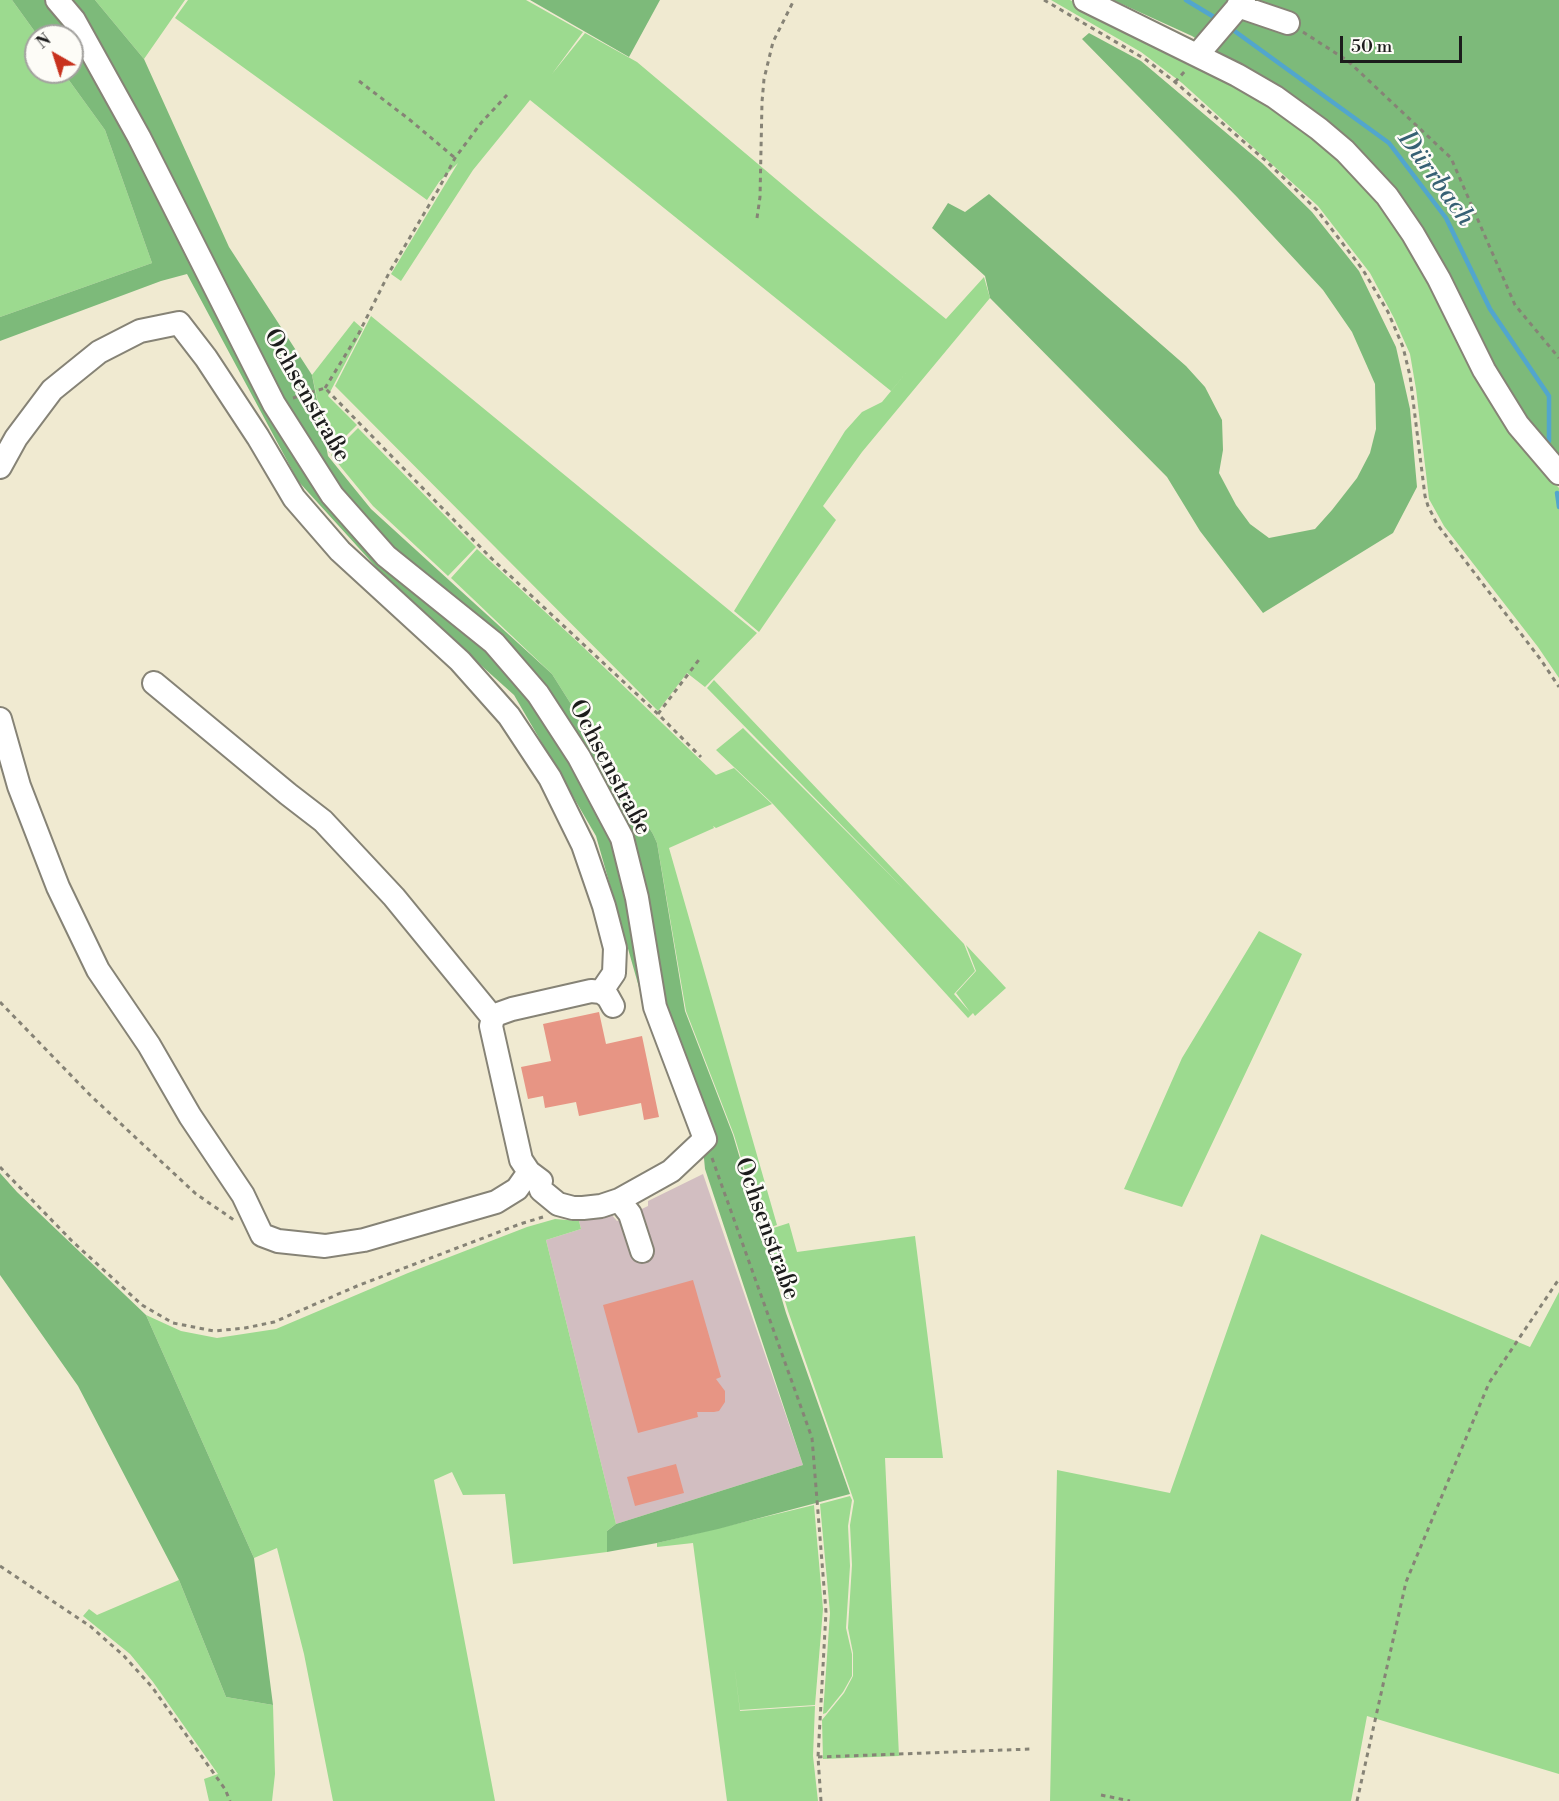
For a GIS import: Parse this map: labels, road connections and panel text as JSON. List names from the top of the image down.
{
  "streets": {
    "street": ["Ochsenstraße"]
  },
  "water": ["Dürrbach"],
  "scale_bar": "50 m",
  "north": "top left"
}
